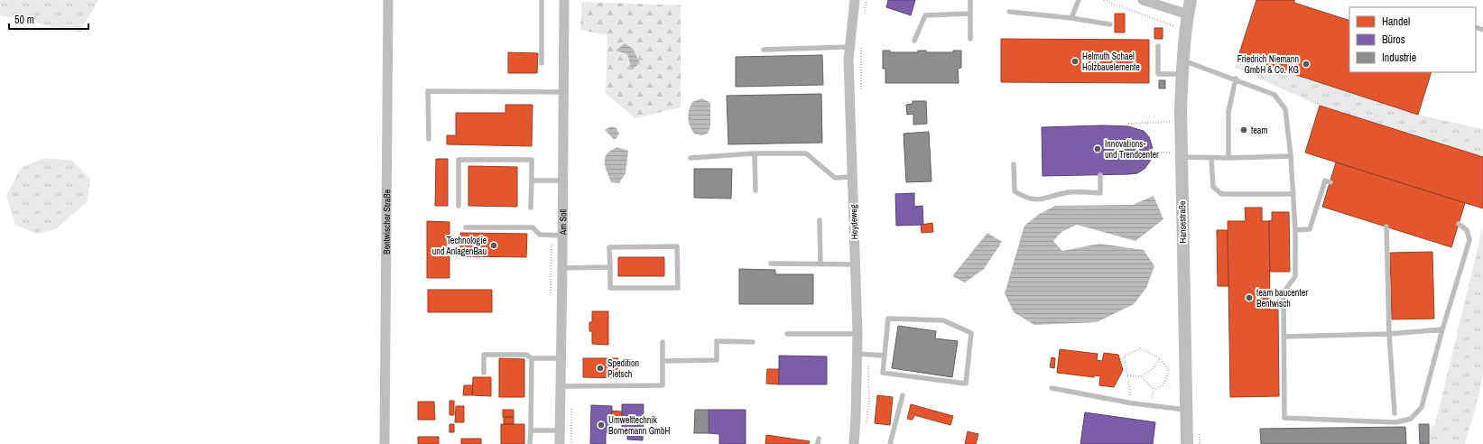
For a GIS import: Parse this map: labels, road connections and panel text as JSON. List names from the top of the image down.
{
  "streets": {
    "street": [
      "Bentwischer Straße",
      "Am Soll",
      "Heydeweg",
      "Hansestraße"
    ]
  },
  "places": [
    "Helmuth Schael Holzbauelemente",
    "Friedrich Niemann GmbH & Co. KG",
    "team",
    "Innovations- und Trendcenter",
    "Technologie und AnlagenBau",
    "team baucenter Bentwisch",
    "Spedition Pietsch",
    "Umwelttechnik Bornemann GmbH"
  ],
  "legend": ["Handel", "Büros", "Industrie"],
  "scale_bar": "50 m"
}
